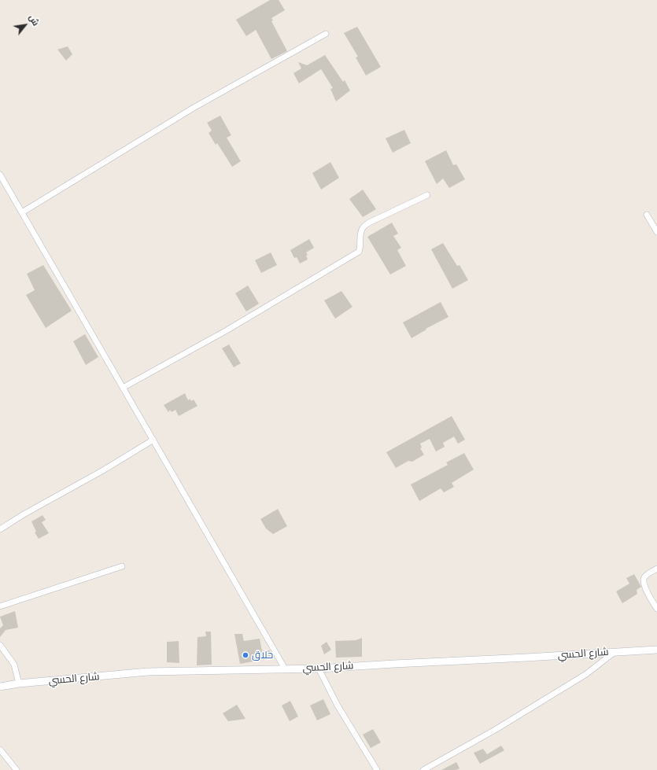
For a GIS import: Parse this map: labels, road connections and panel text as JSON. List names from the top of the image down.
{
  "streets": {
    "street": ["شارع الحسي"]
  },
  "places": ["حلاق"],
  "north": "top right"
}
